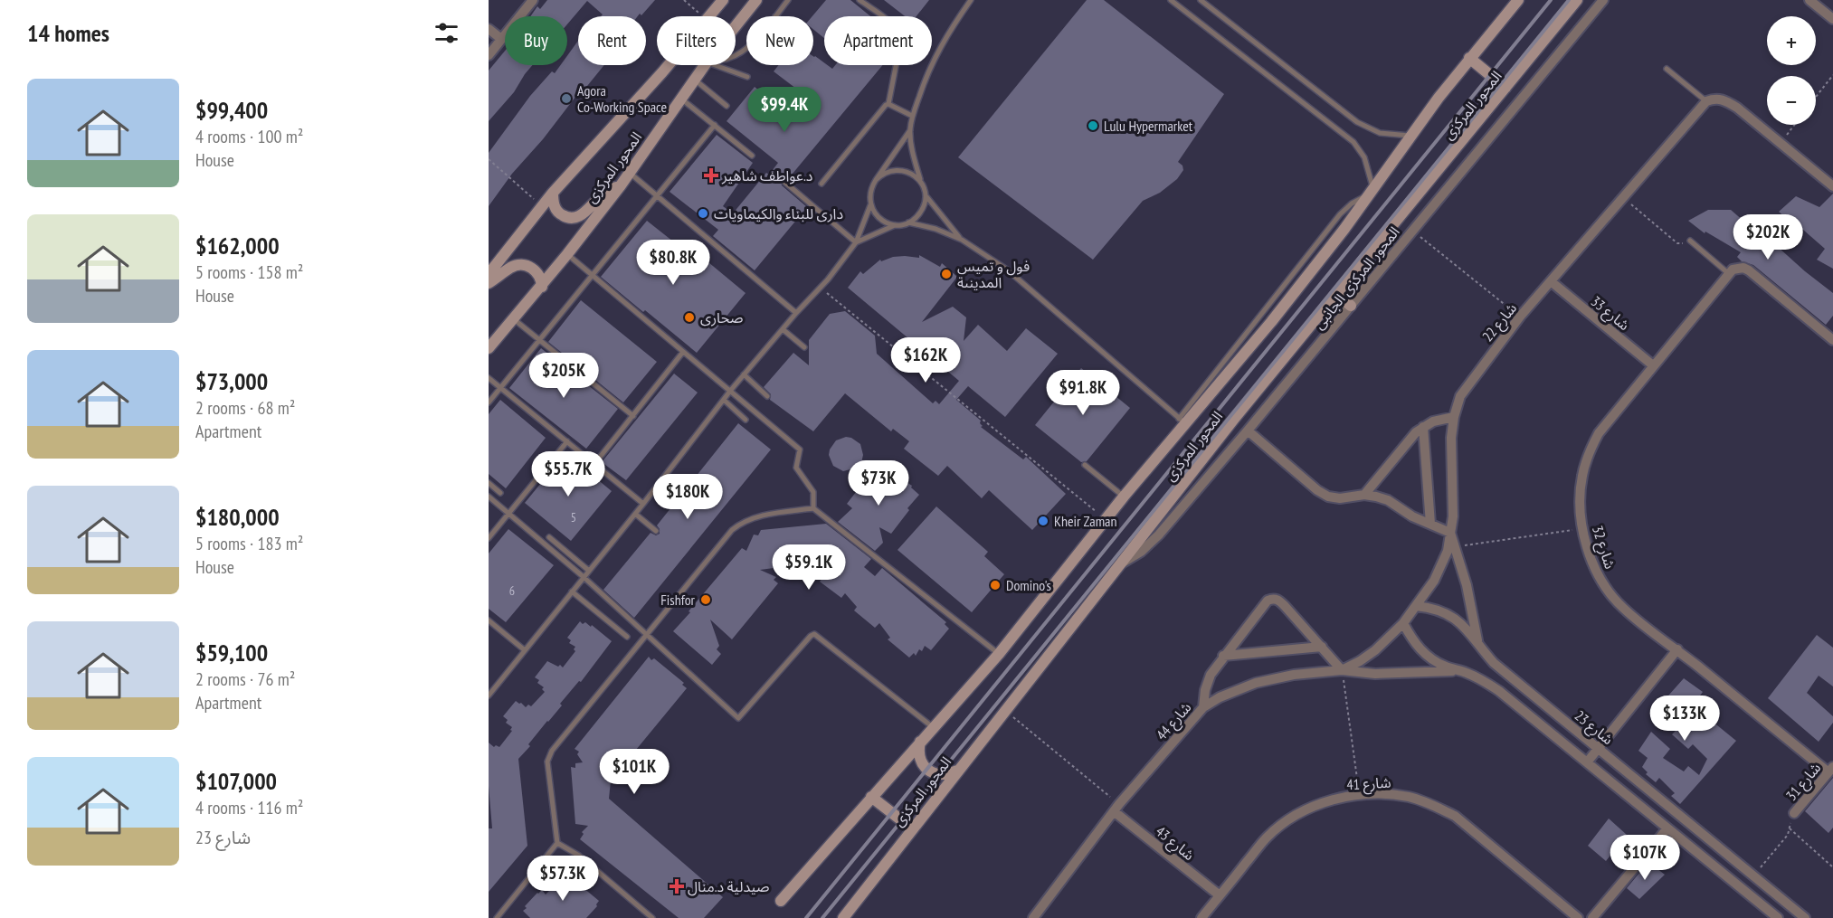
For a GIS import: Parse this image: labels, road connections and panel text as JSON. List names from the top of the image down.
{
  "streets": {
    "main road": ["المحور المركزى"],
    "street": [
      "المحور المركزى الجانبى",
      "شارع 33",
      "شارع 22",
      "شارع 32",
      "شارع 44",
      "شارع 23",
      "شارع 31",
      "شارع 41",
      "شارع 43"
    ]
  },
  "crossings": [
    ["المحور المركزى", "المحور المركزى الجانبى"],
    ["شارع 33", "شارع 22"],
    ["شارع 33", "شارع 32"],
    ["شارع 22", "شارع 44"],
    ["شارع 22", "شارع 23"],
    ["شارع 32", "شارع 31"],
    ["شارع 44", "شارع 23"],
    ["شارع 44", "شارع 43"],
    ["شارع 41", "شارع 43"]
  ],
  "places": {
    "other": [
      "Agora Co-Working Space",
      "Lulu Hypermarket",
      "دارى للبناء والكيماويات",
      "فول و تميس المدينىة",
      "صحارى",
      "Kheir Zaman",
      "Domino's",
      "Fishfor"
    ],
    "health": ["د.عواطف شاهير", "صيدلية د.منال"]
  },
  "house_numbers": ["5", "6"],
  "page": {
    "heading": "14 homes",
    "map_buttons": ["+", "−"],
    "chip": [
      "Buy",
      "Rent",
      "Filters",
      "New",
      "Apartment"
    ],
    "list": [
      {
        "name": "$99,400",
        "note": "4 rooms · 100 m² · House"
      },
      {
        "name": "$162,000",
        "note": "5 rooms · 158 m² · House"
      },
      {
        "name": "$73,000",
        "note": "2 rooms · 68 m² · Apartment"
      },
      {
        "name": "$180,000",
        "note": "5 rooms · 183 m² · House"
      },
      {
        "name": "$59,100",
        "note": "2 rooms · 76 m² · Apartment"
      },
      {
        "name": "$107,000",
        "note": "4 rooms · 116 m² · شارع 23"
      }
    ],
    "price": [
      "$99.4K",
      "$202K",
      "$80.8K",
      "$162K",
      "$205K",
      "$91.8K",
      "$55.7K",
      "$73K",
      "$180K",
      "$59.1K",
      "$133K",
      "$101K",
      "$107K",
      "$57.3K"
    ]
  }
}
